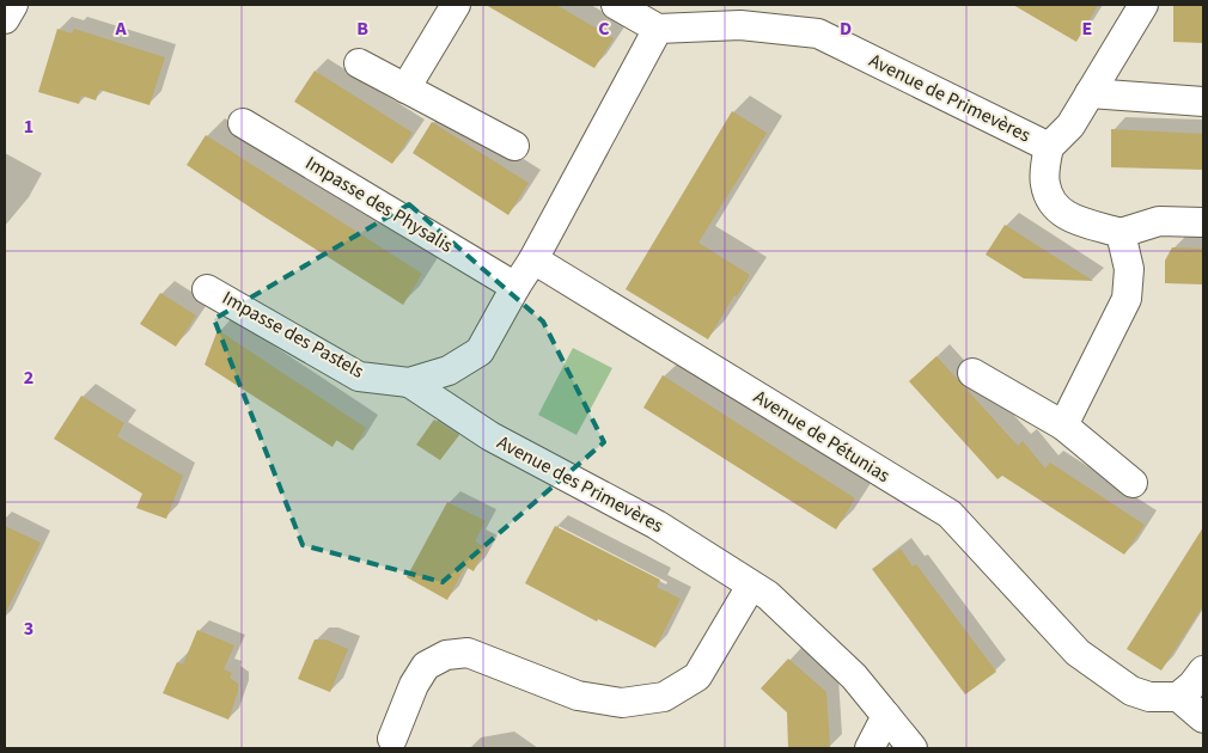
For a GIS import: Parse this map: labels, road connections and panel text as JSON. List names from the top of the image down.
{
  "streets": {
    "street": [
      "Avenue de Primevères",
      "Impasse des Physalis",
      "Impasse des Pastels",
      "Avenue de Pétunias",
      "Avenue des Primevères"
    ]
  },
  "crossings": [
    ["Impasse des Physalis", "Impasse des Pastels"],
    ["Impasse des Pastels", "Avenue de Pétunias"],
    ["Impasse des Pastels", "Avenue des Primevères"]
  ],
  "grid": {
    "columns": [
      "A",
      "B",
      "C",
      "D",
      "E"
    ],
    "rows": ["1", "2", "3"]
  }
}
